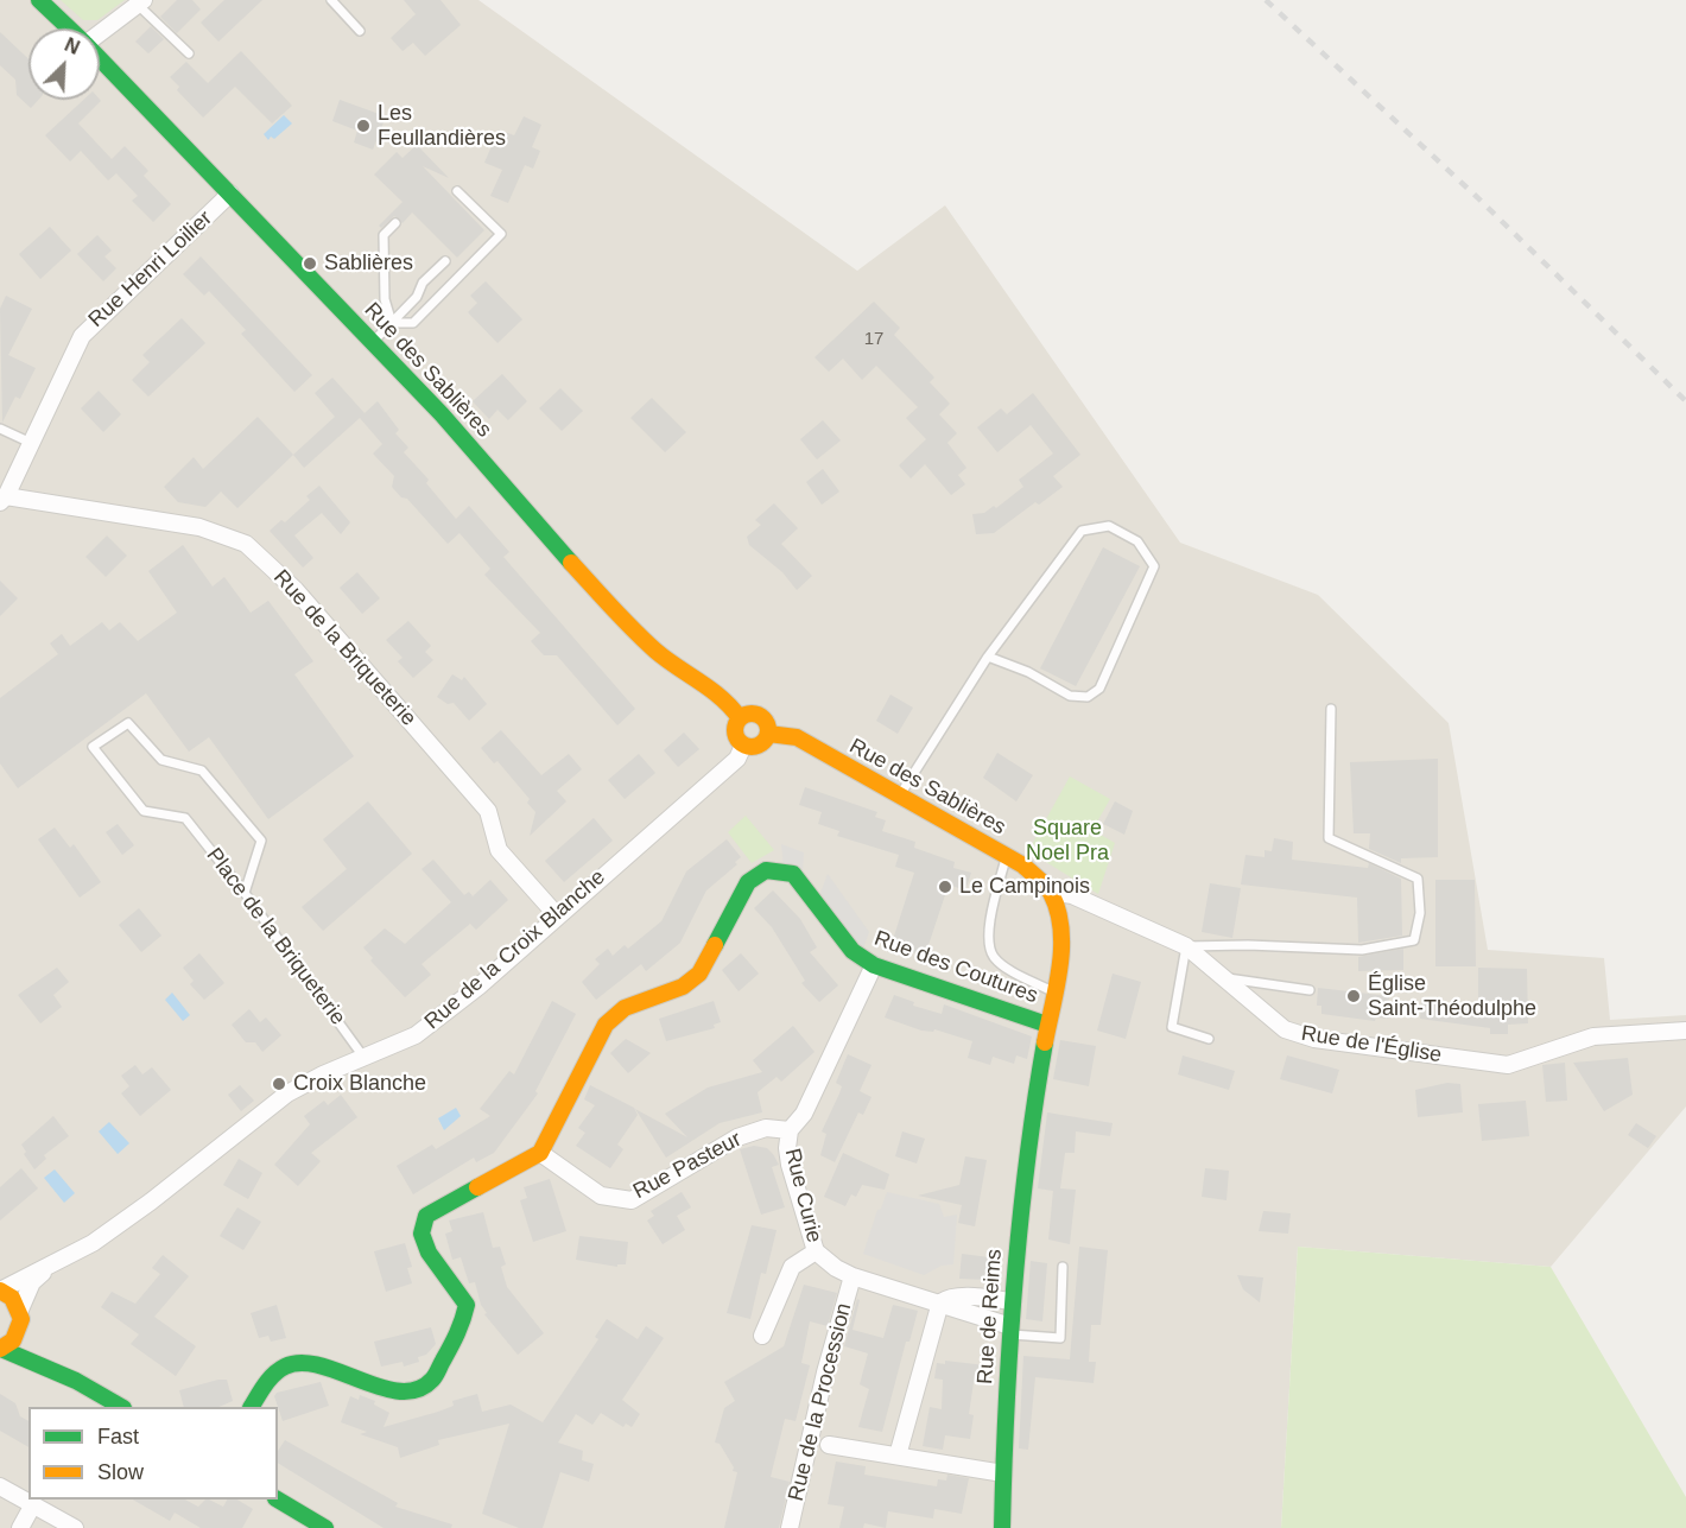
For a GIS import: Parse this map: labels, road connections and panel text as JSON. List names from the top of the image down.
{
  "streets": {
    "street": [
      "Rue Henri Loilier",
      "Rue des Sablières",
      "Rue de la Briqueterie",
      "Rue de la Croix Blanche",
      "Rue des Coutures",
      "Rue de l'Église",
      "Rue Pasteur",
      "Rue Curie",
      "Rue de Reims",
      "Rue de la Procession"
    ],
    "lane": ["Place de la Briqueterie"]
  },
  "crossings": [
    ["Rue Henri Loilier", "Rue des Sablières"],
    ["Rue Henri Loilier", "Rue de la Briqueterie"],
    ["Rue des Sablières", "Rue de la Croix Blanche"],
    ["Rue des Sablières", "Rue des Coutures"],
    ["Rue des Sablières", "Rue de l'Église"],
    ["Rue des Sablières", "Rue de Reims"],
    ["Rue de la Briqueterie", "Rue de la Croix Blanche"],
    ["Place de la Briqueterie", "Rue de la Croix Blanche"],
    ["Rue des Coutures", "Rue Pasteur"],
    ["Rue des Coutures", "Rue de Reims"],
    ["Rue Pasteur", "Rue Curie"],
    ["Rue Curie", "Rue de Reims"],
    ["Rue Curie", "Rue de la Procession"]
  ],
  "parks": ["Square Noel Pra"],
  "places": [
    "Les Feullandières",
    "Sablières",
    "Le Campinois",
    "Église Saint-Théodulphe",
    "Croix Blanche"
  ],
  "house_numbers": ["17"],
  "legend": ["Fast", "Slow"],
  "north": "top right"
}
